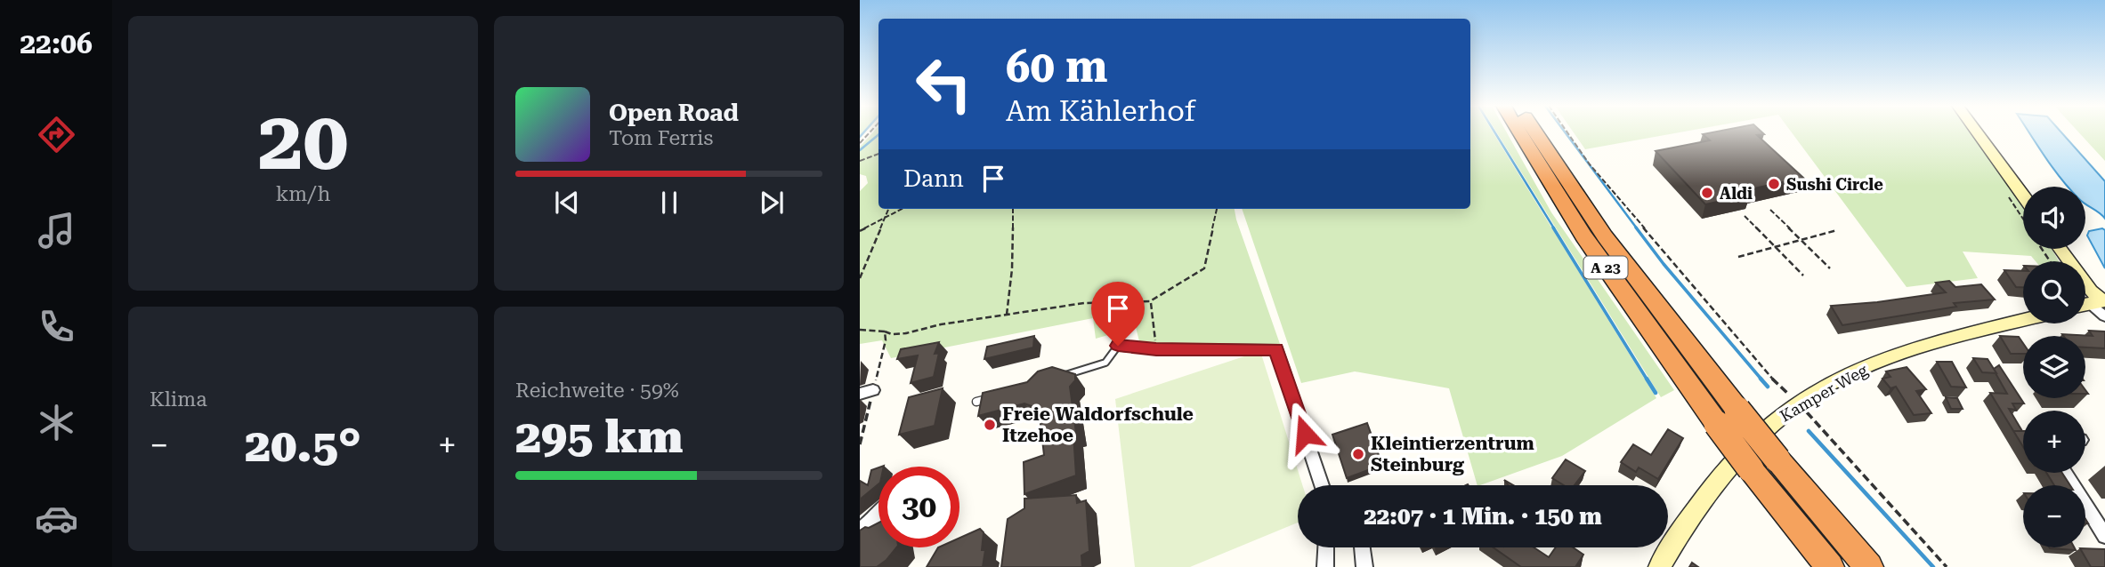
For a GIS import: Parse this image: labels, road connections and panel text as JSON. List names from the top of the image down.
{
  "streets": {
    "highway": ["A 23"],
    "main road": ["Kamper Weg"]
  },
  "places": [
    "Sushi Circle",
    "Aldi",
    "Freie Waldorfschule Itzehoe",
    "Kleintierzentrum Steinburg"
  ],
  "page": {
    "tabs": "22:06",
    "tile": [
      ["20", "km/h"],
      "Klima",
      ["Reichweite · 59%", "295 km"]
    ],
    "turn": ["60 m", "Am Kählerhof"],
    "song": ["Open Road", "Tom Ferris"],
    "then": "Dann",
    "map_buttons": ["+", "−"],
    "heat": ["−", "20.5°", "+"],
    "limit": "30",
    "trip": "22:07 · 1 Min. · 150 m"
  }
}
